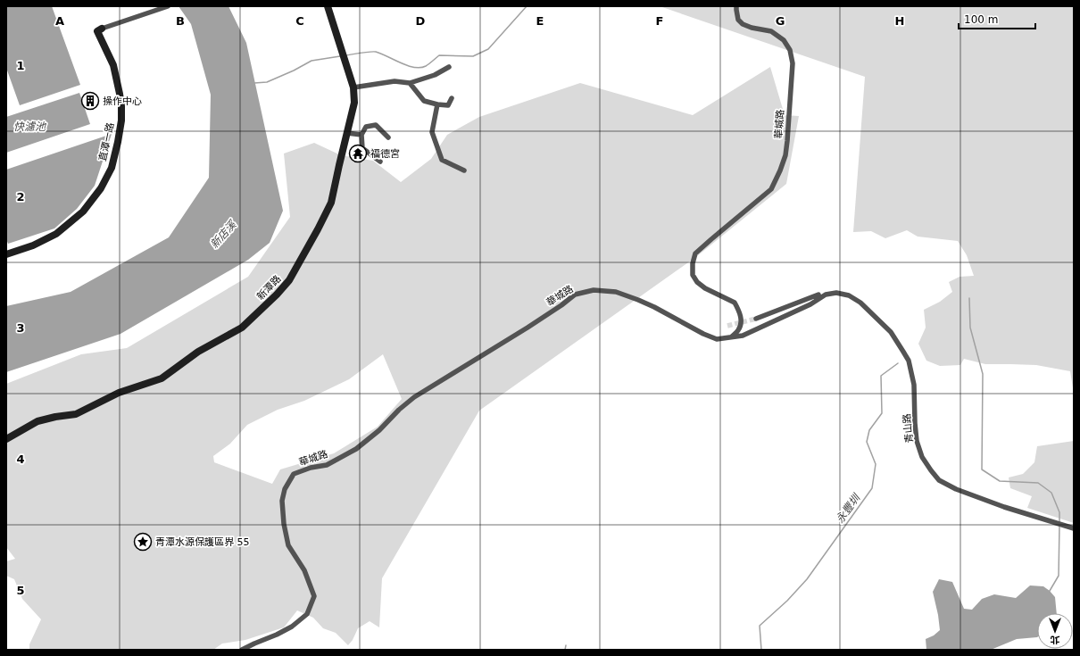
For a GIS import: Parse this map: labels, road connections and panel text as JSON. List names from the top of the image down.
{
  "streets": {
    "street": [
      "華城路",
      "直潭一路",
      "新潭路",
      "青山路"
    ]
  },
  "crossings": [
    ["華城路", "青山路"]
  ],
  "water": ["快濾池", "新店溪", "永豐圳"],
  "places": {
    "building": ["操作中心"],
    "temple": ["福德宮"],
    "place": ["青潭水源保護區界 55"]
  },
  "scale_bar": "100 m",
  "north": "bottom",
  "grid": {
    "columns": [
      "A",
      "B",
      "C",
      "D",
      "E",
      "F",
      "G",
      "H"
    ],
    "rows": [
      "1",
      "2",
      "3",
      "4",
      "5"
    ]
  }
}
